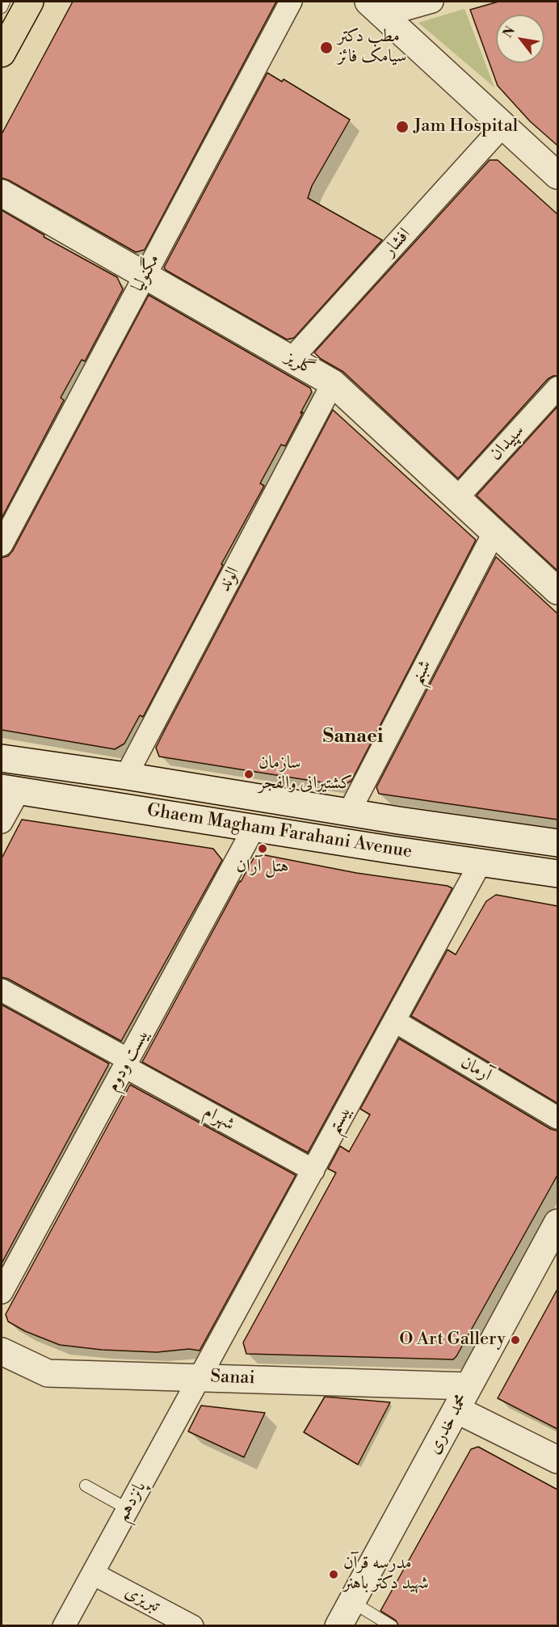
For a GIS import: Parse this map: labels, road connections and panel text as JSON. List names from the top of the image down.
{
  "streets": {
    "street": [
      "افشار",
      "مگنولیا",
      "گلریز",
      "سپیدان",
      "الوند",
      "شبنم",
      "Ghaem Magham Farahani Avenue",
      "بیست ودوم",
      "آرمان",
      "شهرام",
      "بیستم",
      "Sanai",
      "محمد خدری",
      "پانزدهم",
      "تبریزی"
    ]
  },
  "crossings": [
    ["افشار", "گلریز"],
    ["مگنولیا", "گلریز"],
    ["گلریز", "سپیدان"],
    ["گلریز", "الوند"],
    ["گلریز", "شبنم"],
    ["الوند", "Ghaem Magham Farahani Avenue"],
    ["شبنم", "Ghaem Magham Farahani Avenue"],
    ["Ghaem Magham Farahani Avenue", "بیست ودوم"],
    ["Ghaem Magham Farahani Avenue", "بیستم"],
    ["بیست ودوم", "شهرام"],
    ["آرمان", "بیستم"],
    ["شهرام", "بیستم"],
    ["بیستم", "Sanai"],
    ["بیستم", "پانزدهم"],
    ["Sanai", "محمد خدری"],
    ["Sanai", "پانزدهم"],
    ["پانزدهم", "تبریزی"]
  ],
  "districts": ["Sanaei"],
  "places": [
    "مطب دکتر سیامک فائز",
    "Jam Hospital",
    "سازمان کشتیرانی والفجر",
    "هتل آران",
    "O Art Gallery",
    "مدرسه قرآن شهید دکتر باهنر"
  ],
  "north": "top left"
}
